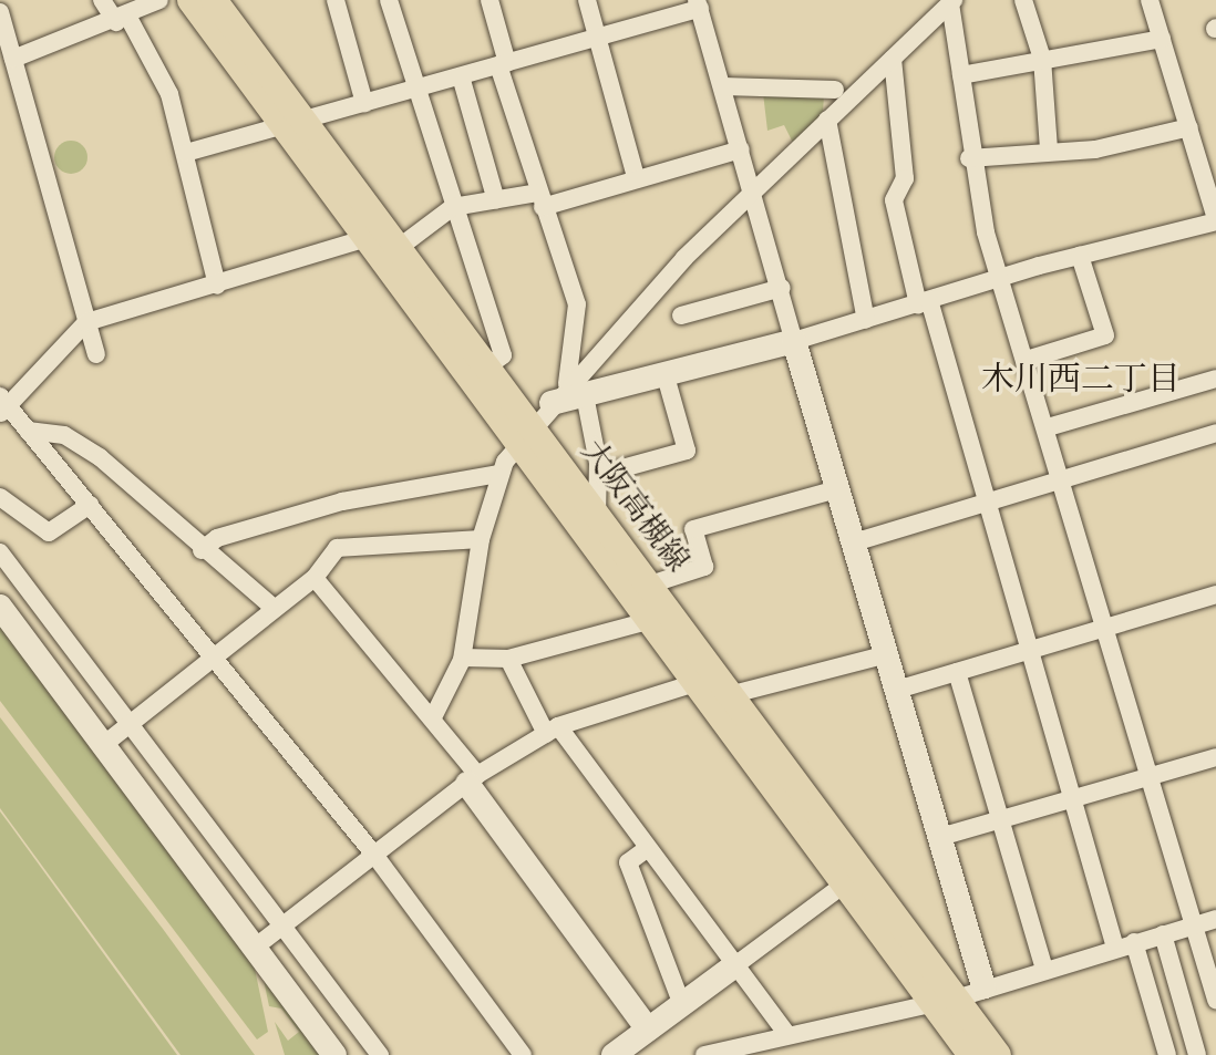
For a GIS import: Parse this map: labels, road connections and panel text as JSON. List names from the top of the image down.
{
  "streets": {
    "main road": ["大阪高槻線"]
  },
  "districts": ["木川西二丁目"]
}
